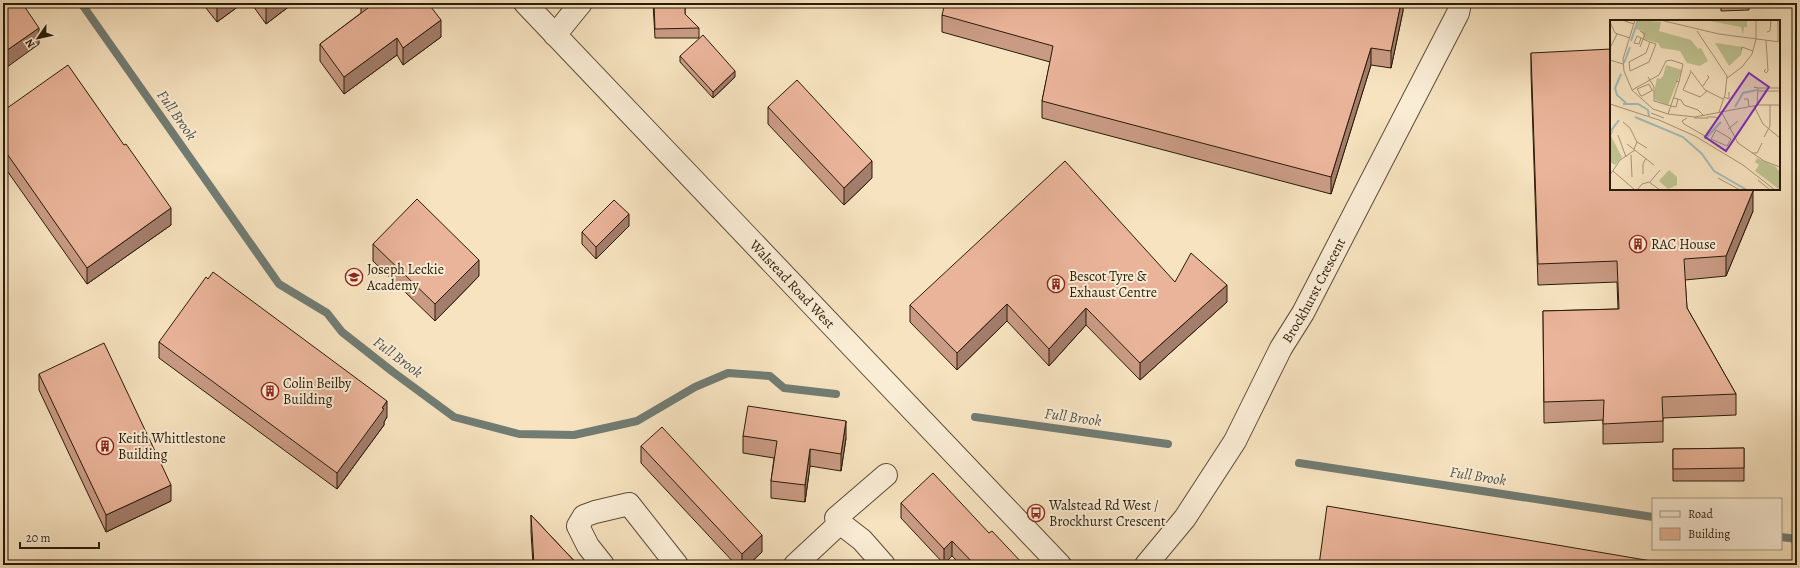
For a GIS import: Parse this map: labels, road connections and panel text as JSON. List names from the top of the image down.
{
  "streets": {
    "street": ["Walstead Road West", "Brockhurst Crescent"]
  },
  "water": ["Full Brook"],
  "places": {
    "building": [
      "RAC House",
      "Bescot Tyre & Exhaust Centre",
      "Colin Beilby Building",
      "Keith Whittlestone Building"
    ],
    "school or university": ["Joseph Leckie Academy"],
    "bus stop": ["Walstead Rd West / Brockhurst Crescent"]
  },
  "legend": ["Road", "Building"],
  "scale_bar": "20 m",
  "north": "bottom left"
}
